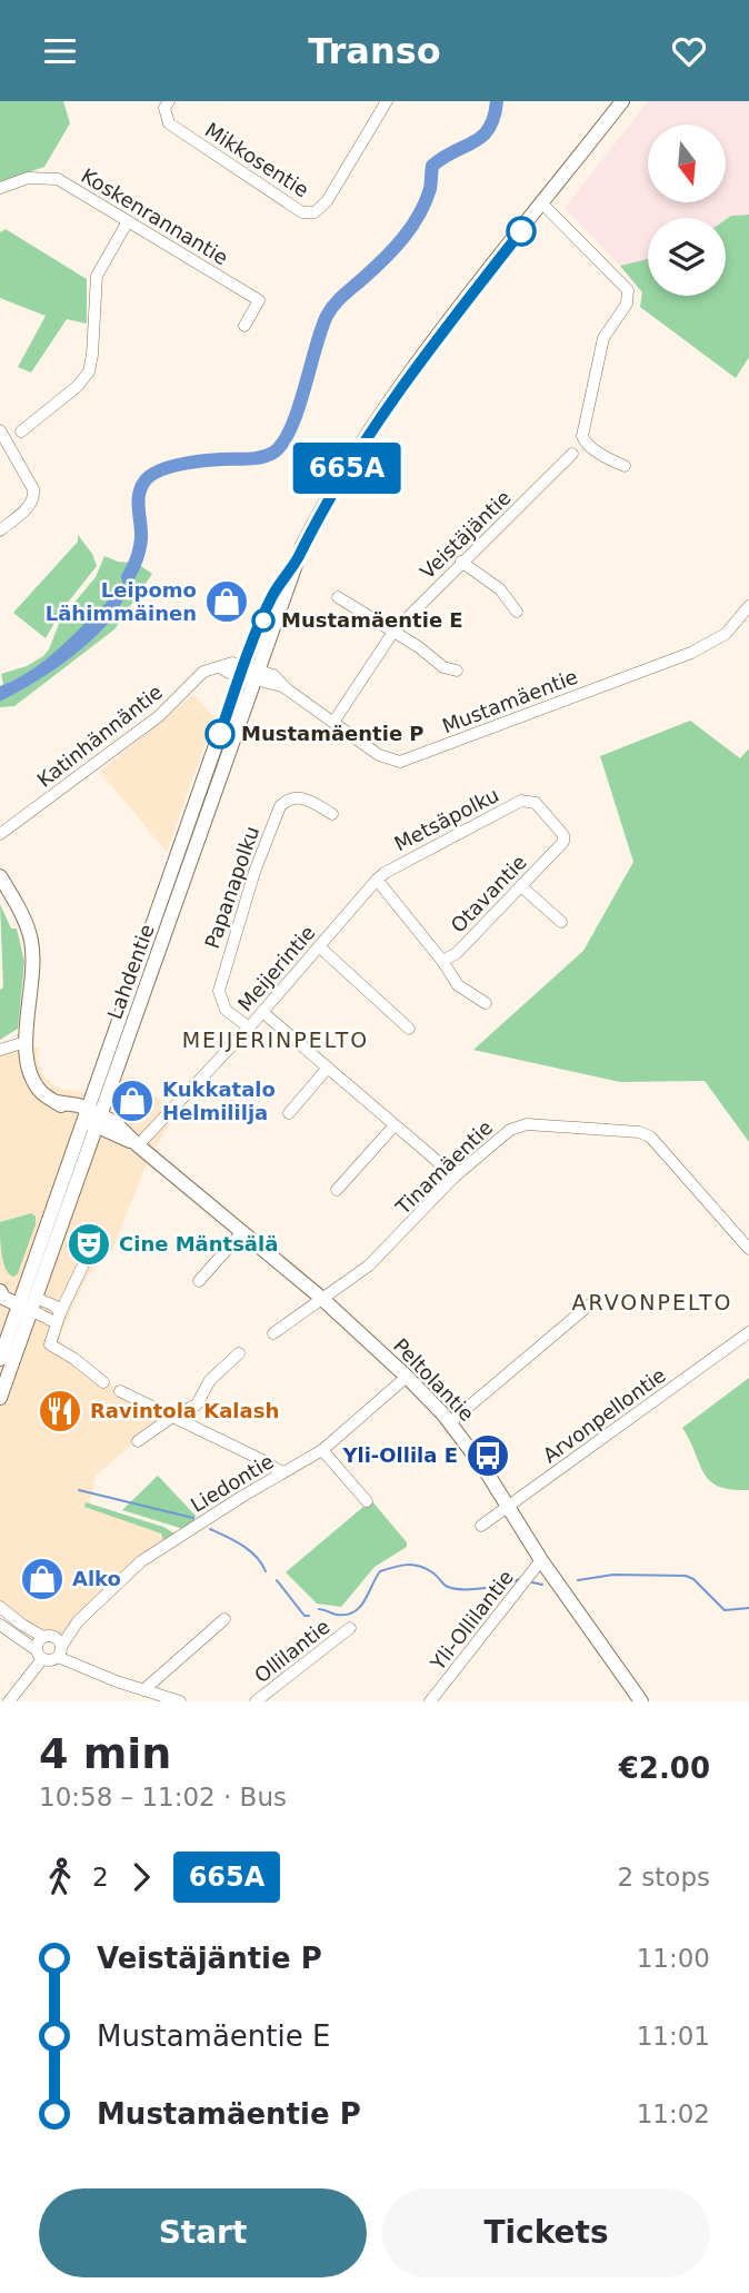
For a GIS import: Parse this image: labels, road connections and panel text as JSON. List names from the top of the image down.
{
  "streets": {
    "main road": ["Lahdentie", "Peltolantie"],
    "street": [
      "Mikkosentie",
      "Koskenrannantie",
      "Veistäjäntie",
      "Mustamäentie",
      "Katinhännäntie",
      "Metsäpolku",
      "Papanapolku",
      "Otavantie",
      "Meijerintie",
      "Tinamäentie",
      "Arvonpellontie",
      "Liedontie",
      "Yli-Ollilantie",
      "Ollilantie"
    ]
  },
  "crossings": [
    ["Veistäjäntie", "Mustamäentie"],
    ["Mustamäentie", "Katinhännäntie"],
    ["Mustamäentie", "Lahdentie"],
    ["Katinhännäntie", "Lahdentie"],
    ["Metsäpolku", "Otavantie"],
    ["Metsäpolku", "Meijerintie"],
    ["Papanapolku", "Meijerintie"],
    ["Otavantie", "Meijerintie"],
    ["Meijerintie", "Peltolantie"],
    ["Lahdentie", "Peltolantie"],
    ["Tinamäentie", "Peltolantie"],
    ["Peltolantie", "Arvonpellontie"],
    ["Peltolantie", "Liedontie"],
    ["Peltolantie", "Yli-Ollilantie"]
  ],
  "districts": ["MEIJERINPELTO", "ARVONPELTO"],
  "places": {
    "shop": ["Leipomo Lähimmäinen", "Kukkatalo Helmililja", "Alko"],
    "other": ["Mustamäentie E", "Mustamäentie P"],
    "theatre": ["Cine Mäntsälä"],
    "restaurant": ["Ravintola Kalash"],
    "bus stop": ["Yli-Ollila E"]
  },
  "lines": ["bus line 665A"],
  "north": "bottom",
  "page": {
    "header": "Transo",
    "on_map": "665A",
    "heading": ["4 min", "10:58 – 11:02 · Bus", "€2.00"],
    "legs": ["2", "665A", "2 stops"],
    "list": [
      {
        "name": "Veistäjäntie P",
        "value": "11:00"
      },
      {
        "name": "Mustamäentie E",
        "value": "11:01"
      },
      {
        "name": "Mustamäentie P",
        "value": "11:02"
      }
    ],
    "buttons": ["Start", "Tickets"]
  }
}
